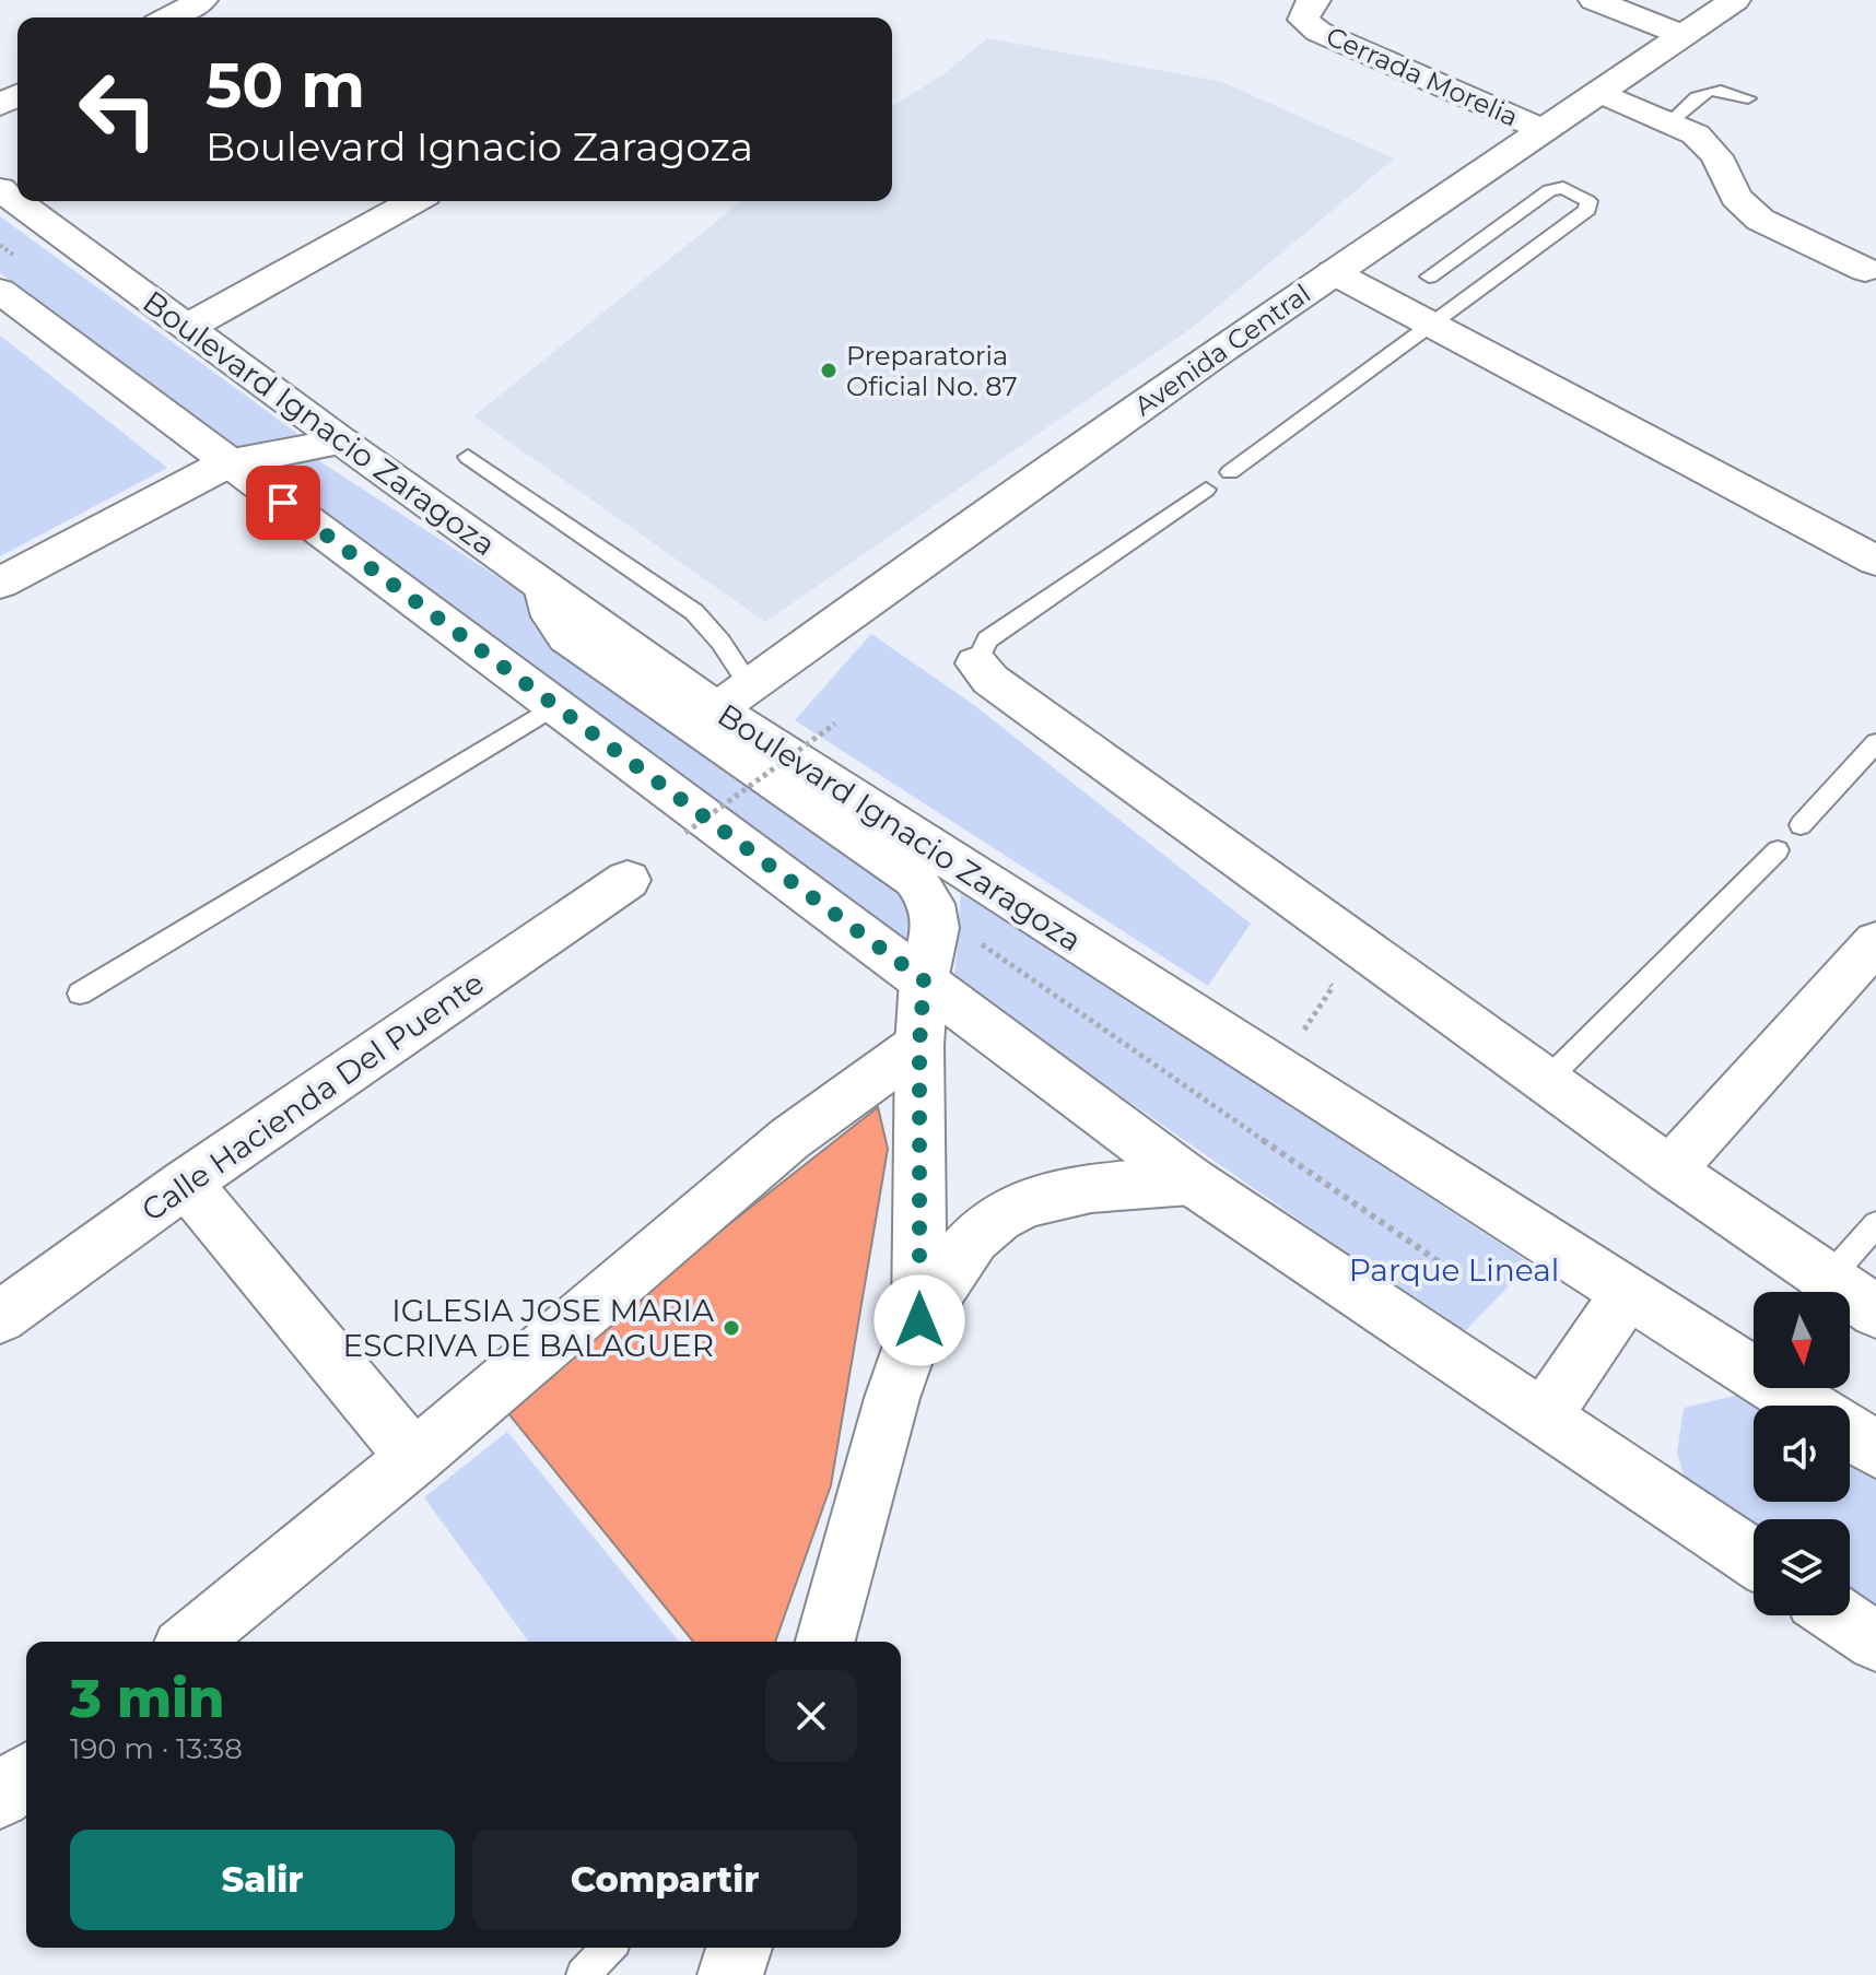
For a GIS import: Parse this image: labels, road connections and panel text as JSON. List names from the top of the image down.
{
  "streets": {
    "main road": [
      "Cerrada Morelia",
      "Avenida Central",
      "Boulevard Ignacio Zaragoza",
      "Calle Hacienda Del Puente"
    ]
  },
  "crossings": [
    ["Cerrada Morelia", "Avenida Central"],
    ["Avenida Central", "Boulevard Ignacio Zaragoza"]
  ],
  "parks": ["Parque Lineal"],
  "places": ["Preparatoria Oficial No. 87", "IGLESIA JOSE MARIA ESCRIVA DE BALAGUER"],
  "north": "bottom",
  "page": {
    "turn": ["50 m", "Boulevard Ignacio Zaragoza"],
    "heading": ["3 min", "190 m · 13:38"],
    "buttons": ["Salir", "Compartir"]
  }
}
